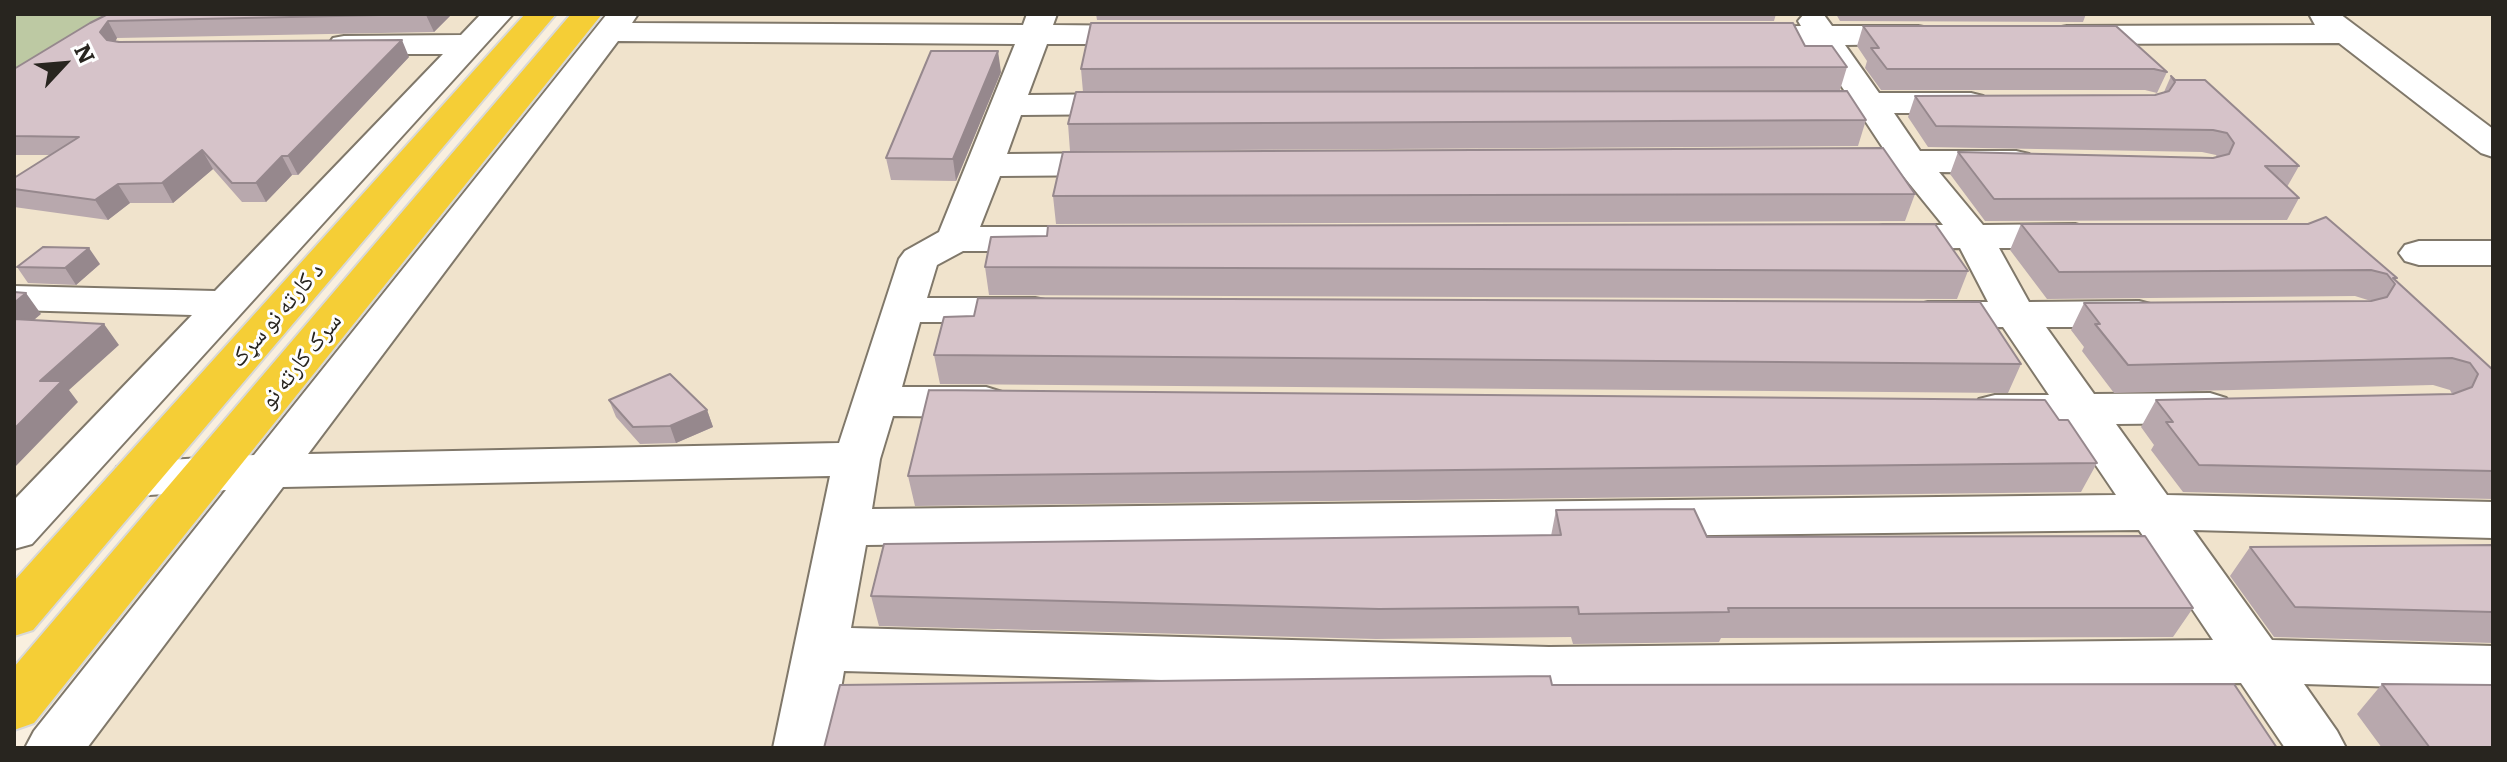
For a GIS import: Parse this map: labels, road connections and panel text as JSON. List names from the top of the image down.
{
  "streets": {
    "highway": ["د کارته نو سړک", "سرک کارته نو"]
  },
  "north": "top right"
}
